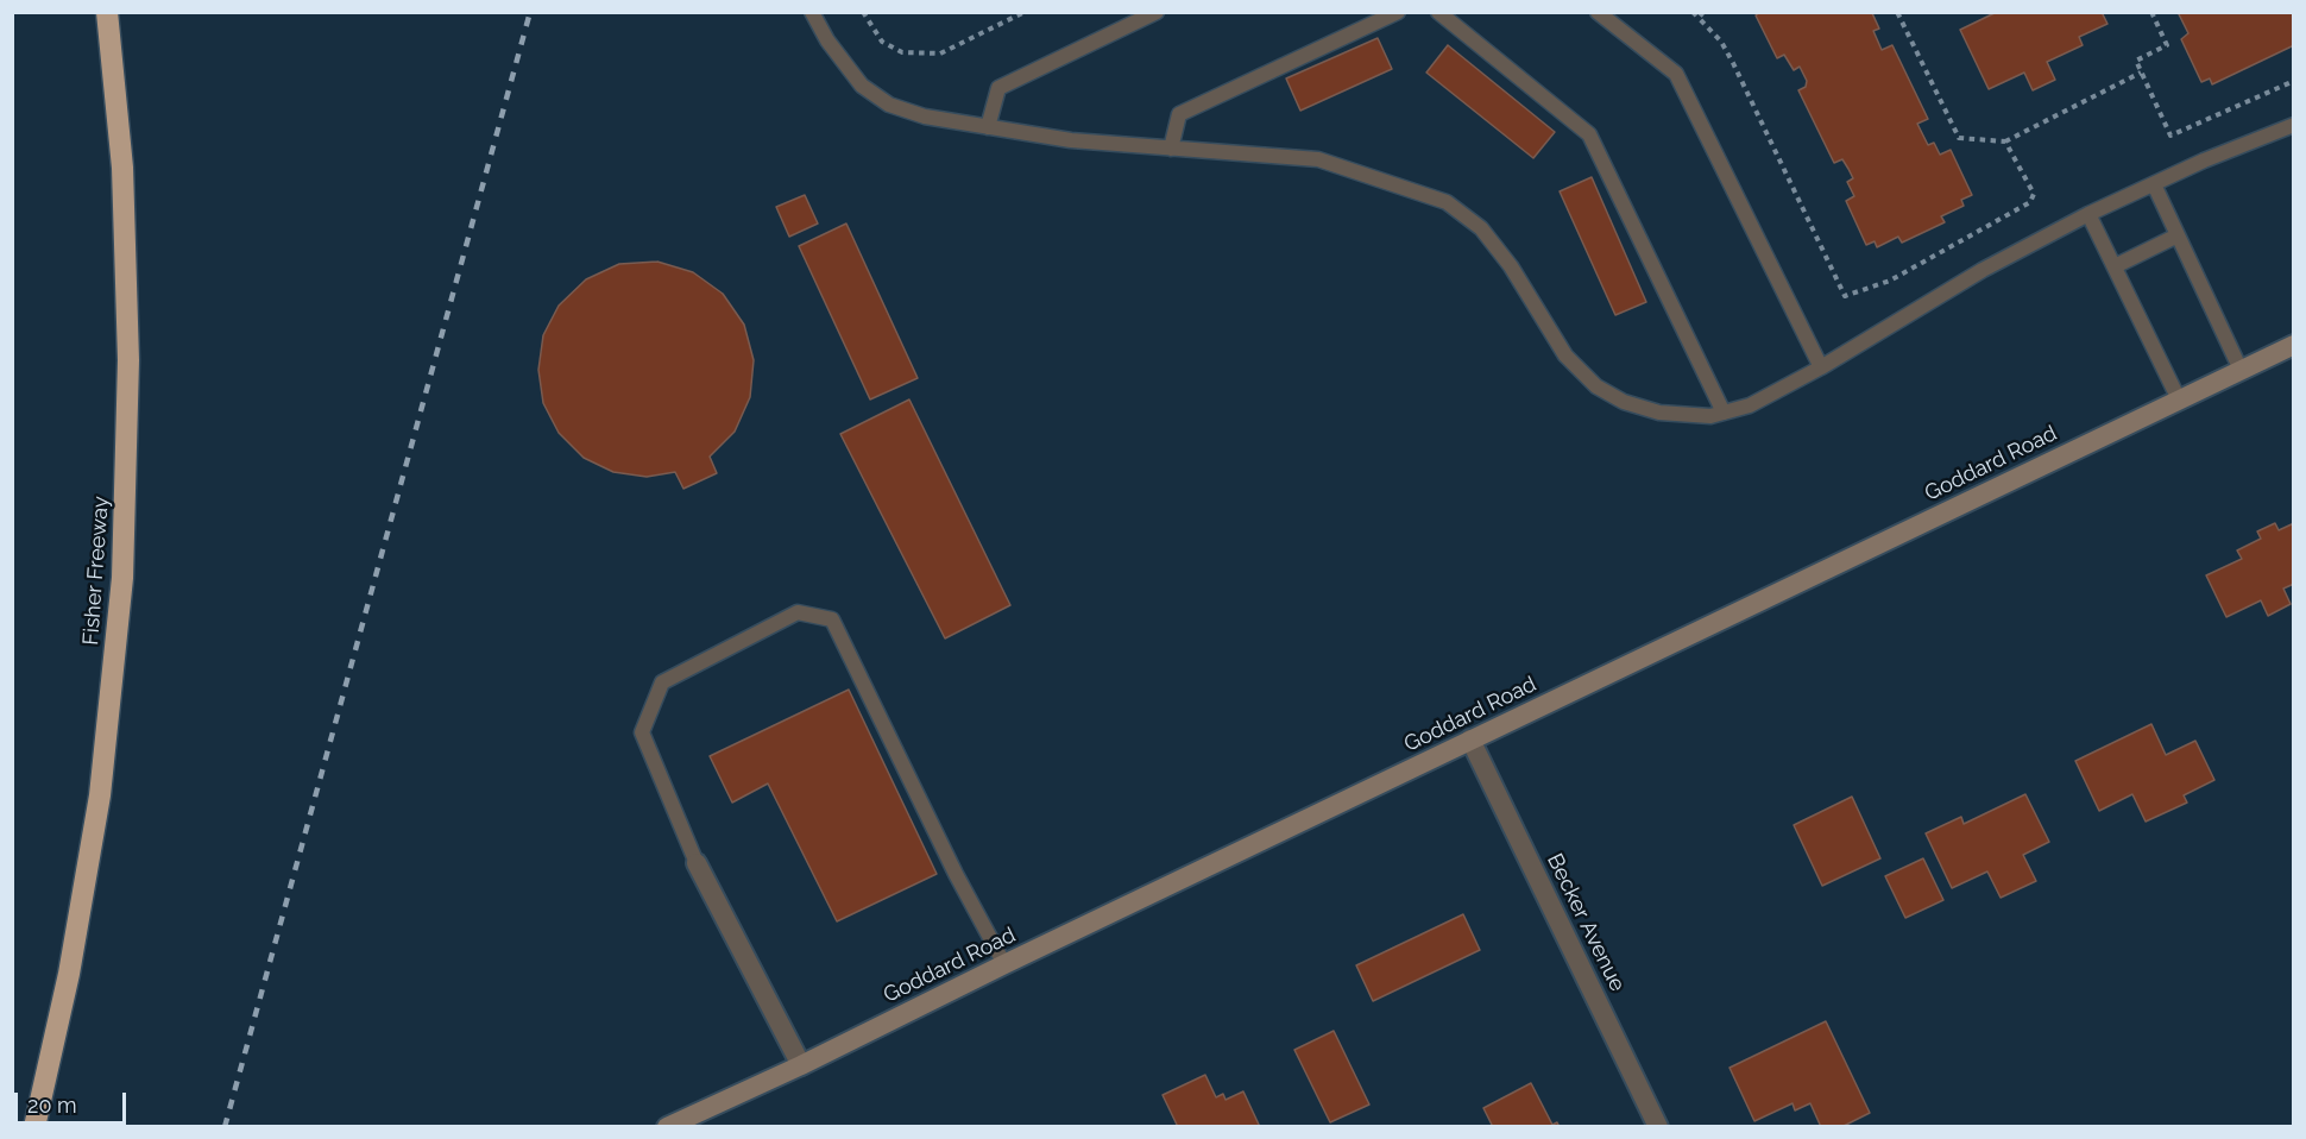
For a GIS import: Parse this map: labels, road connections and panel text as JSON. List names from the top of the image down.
{
  "streets": {
    "highway": ["Fisher Freeway"],
    "main road": ["Goddard Road"],
    "street": ["Becker Avenue"]
  },
  "crossings": [
    ["Goddard Road", "Becker Avenue"]
  ],
  "scale_bar": "20 m"
}
